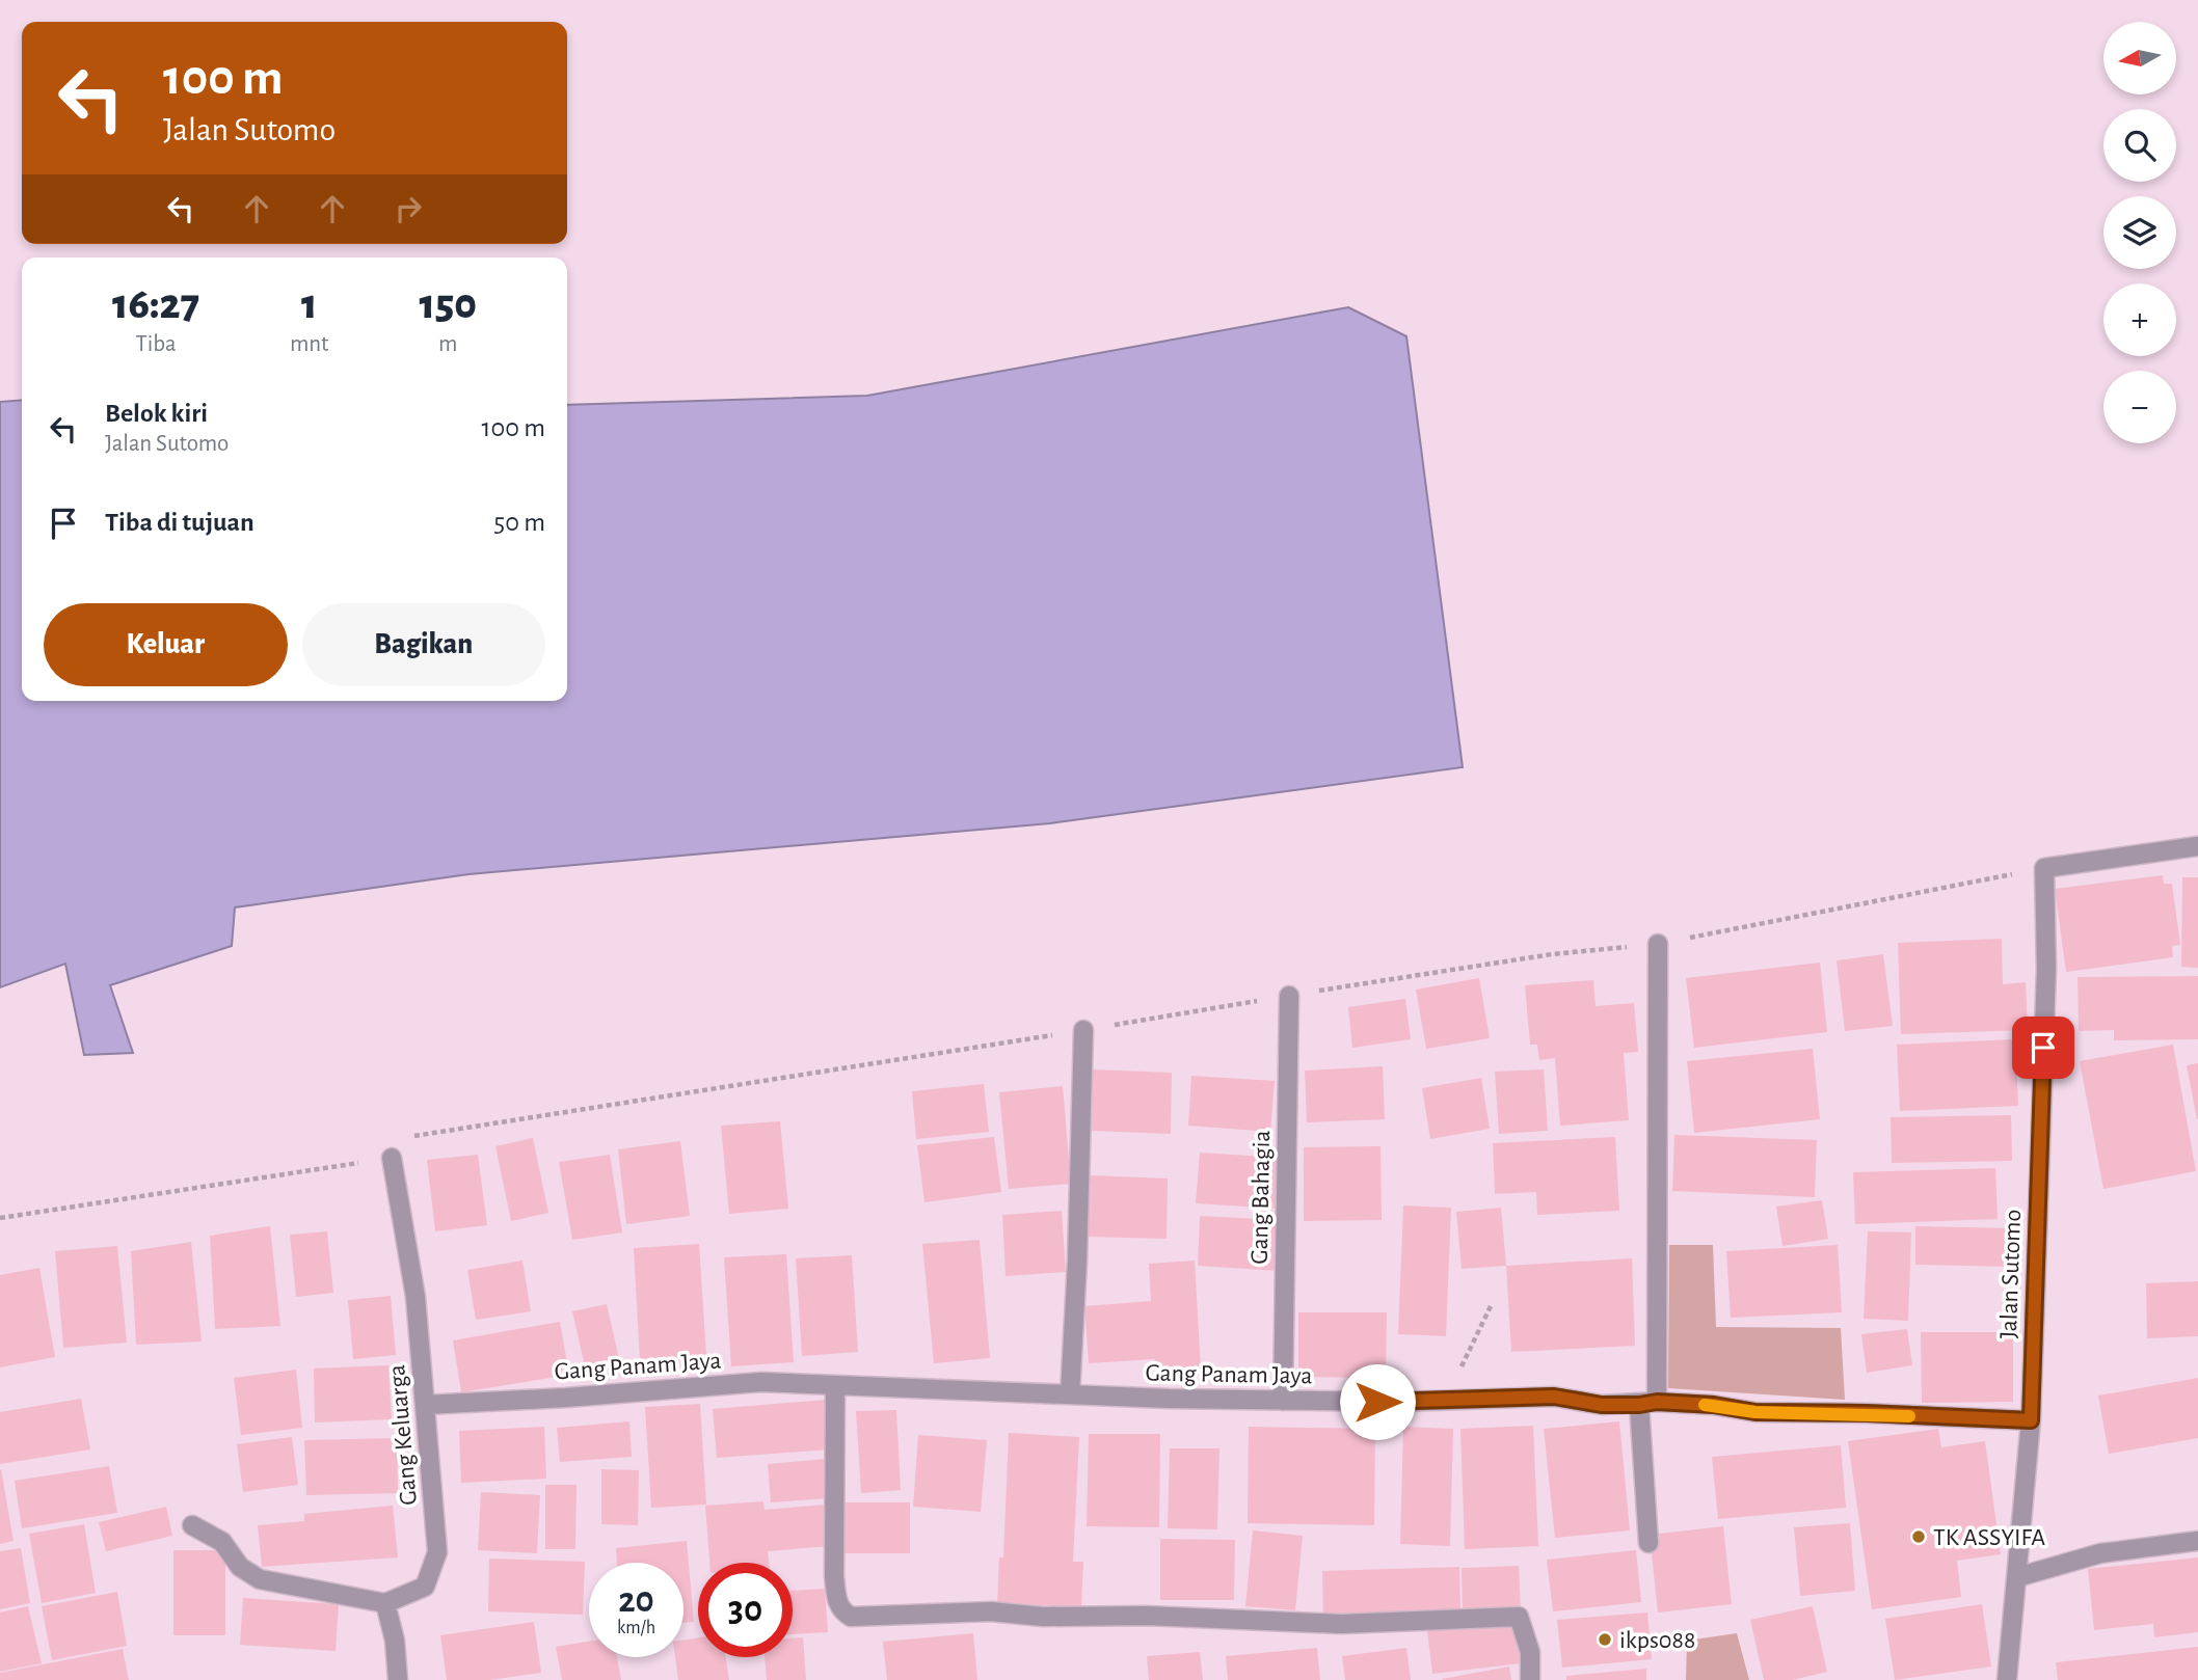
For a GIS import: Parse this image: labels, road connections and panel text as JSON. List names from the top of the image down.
{
  "streets": {
    "street": [
      "Gang Bahagia",
      "Jalan Sutomo",
      "Gang Panam Jaya",
      "Gang Keluarga"
    ]
  },
  "crossings": [
    ["Gang Bahagia", "Gang Panam Jaya"],
    ["Jalan Sutomo", "Gang Panam Jaya"],
    ["Gang Panam Jaya", "Gang Keluarga"]
  ],
  "places": ["TK ASSYIFA", "ikps088"],
  "north": "left",
  "page": {
    "map_buttons": ["+", "−"],
    "turn": ["100 m", "Jalan Sutomo"],
    "eta": [
      "16:27",
      "Tiba",
      "1",
      "mnt",
      "150",
      "m"
    ],
    "list": [
      {
        "name": "Belok kiri",
        "note": "Jalan Sutomo",
        "value": "100 m"
      },
      {
        "name": "Tiba di tujuan",
        "value": "50 m"
      }
    ],
    "buttons": ["Keluar", "Bagikan"],
    "speed": "20 km/h",
    "limit": "30"
  }
}
